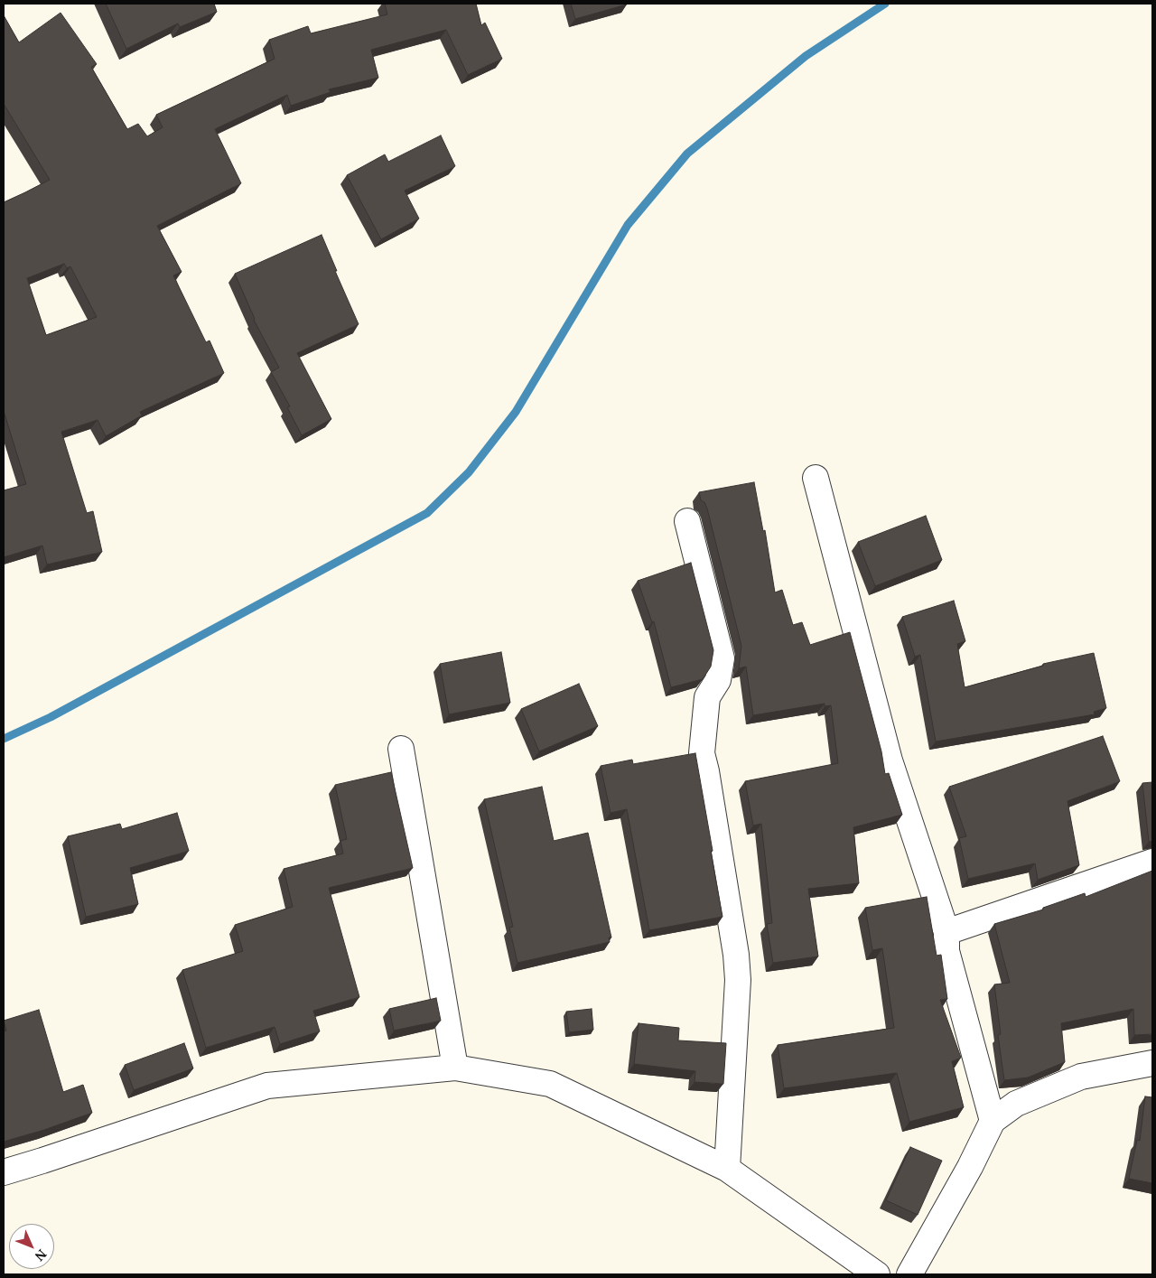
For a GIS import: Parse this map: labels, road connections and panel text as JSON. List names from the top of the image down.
{
  "north": "bottom right"
}
